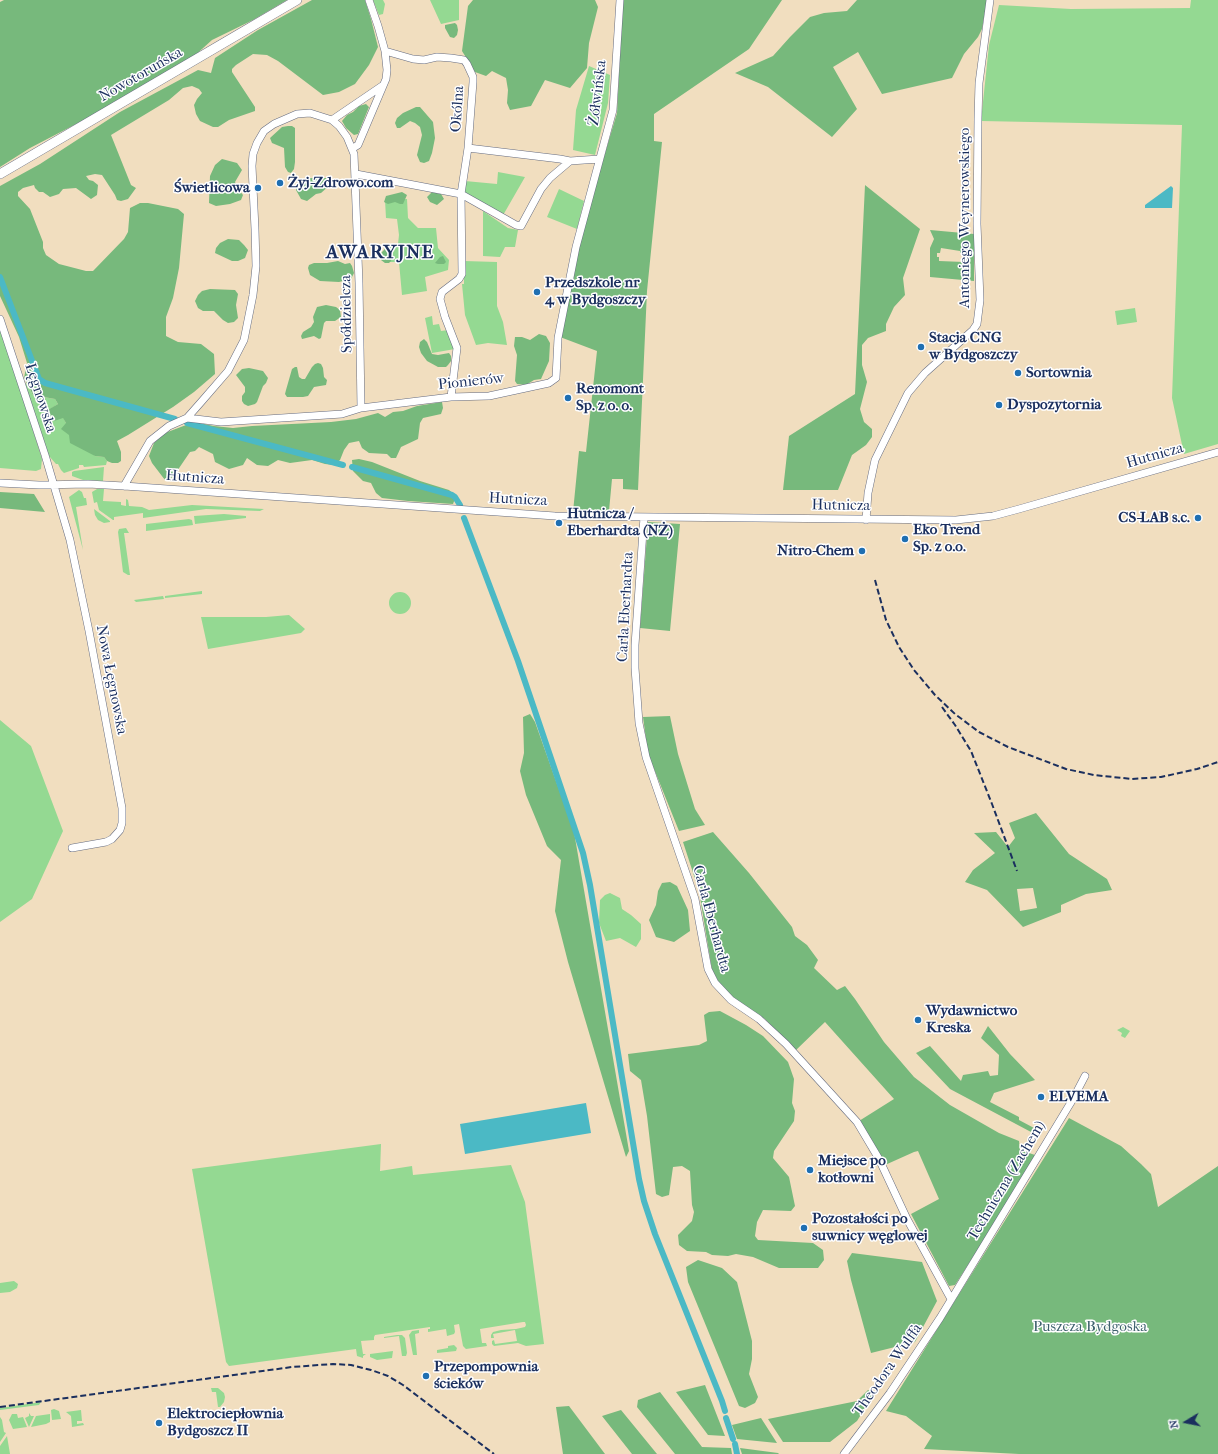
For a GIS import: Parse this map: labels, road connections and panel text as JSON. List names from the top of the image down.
{
  "streets": {
    "main road": ["Nowotoruńska"],
    "street": [
      "Żółwińska",
      "Okólna",
      "Antoniego Weynerowskiego",
      "Spółdzielcza",
      "Pionierów",
      "Łęgnowska",
      "Hutnicza",
      "Carla Eberhardta",
      "Nowa Łęgnowska",
      "Techniczna (Zachem)",
      "Theodora Wulffa"
    ]
  },
  "crossings": [
    ["Żółwińska", "Pionierów"],
    ["Okólna", "Pionierów"],
    ["Antoniego Weynerowskiego", "Hutnicza"],
    ["Spółdzielcza", "Pionierów"],
    ["Łęgnowska", "Hutnicza"],
    ["Łęgnowska", "Nowa Łęgnowska"],
    ["Hutnicza", "Carla Eberhardta"],
    ["Hutnicza", "Nowa Łęgnowska"],
    ["Carla Eberhardta", "Techniczna (Zachem)"],
    ["Carla Eberhardta", "Theodora Wulffa"],
    ["Techniczna (Zachem)", "Theodora Wulffa"]
  ],
  "districts": ["AWARYJNE"],
  "parks": ["Puszcza Bydgoska"],
  "places": [
    "Żyj-Zdrowo.com",
    "Świetlicowa",
    "Przedszkole nr 4 w Bydgoszczy",
    "Stacja CNG w Bydgoszczy",
    "Sortownia",
    "Renomont Sp. z o. o.",
    "Dyspozytornia",
    "CS-LAB s.c.",
    "Hutnicza / Eberhardta (NŻ)",
    "Eko Trend Sp. z o.o.",
    "Nitro-Chem",
    "Wydawnictwo Kreska",
    "ELVEMA",
    "Miejsce po kotłowni",
    "Pozostałości po suwnicy węglowej",
    "Przepompownia ścieków",
    "Elektrociepłownia Bydgoszcz II"
  ],
  "north": "left"
}
